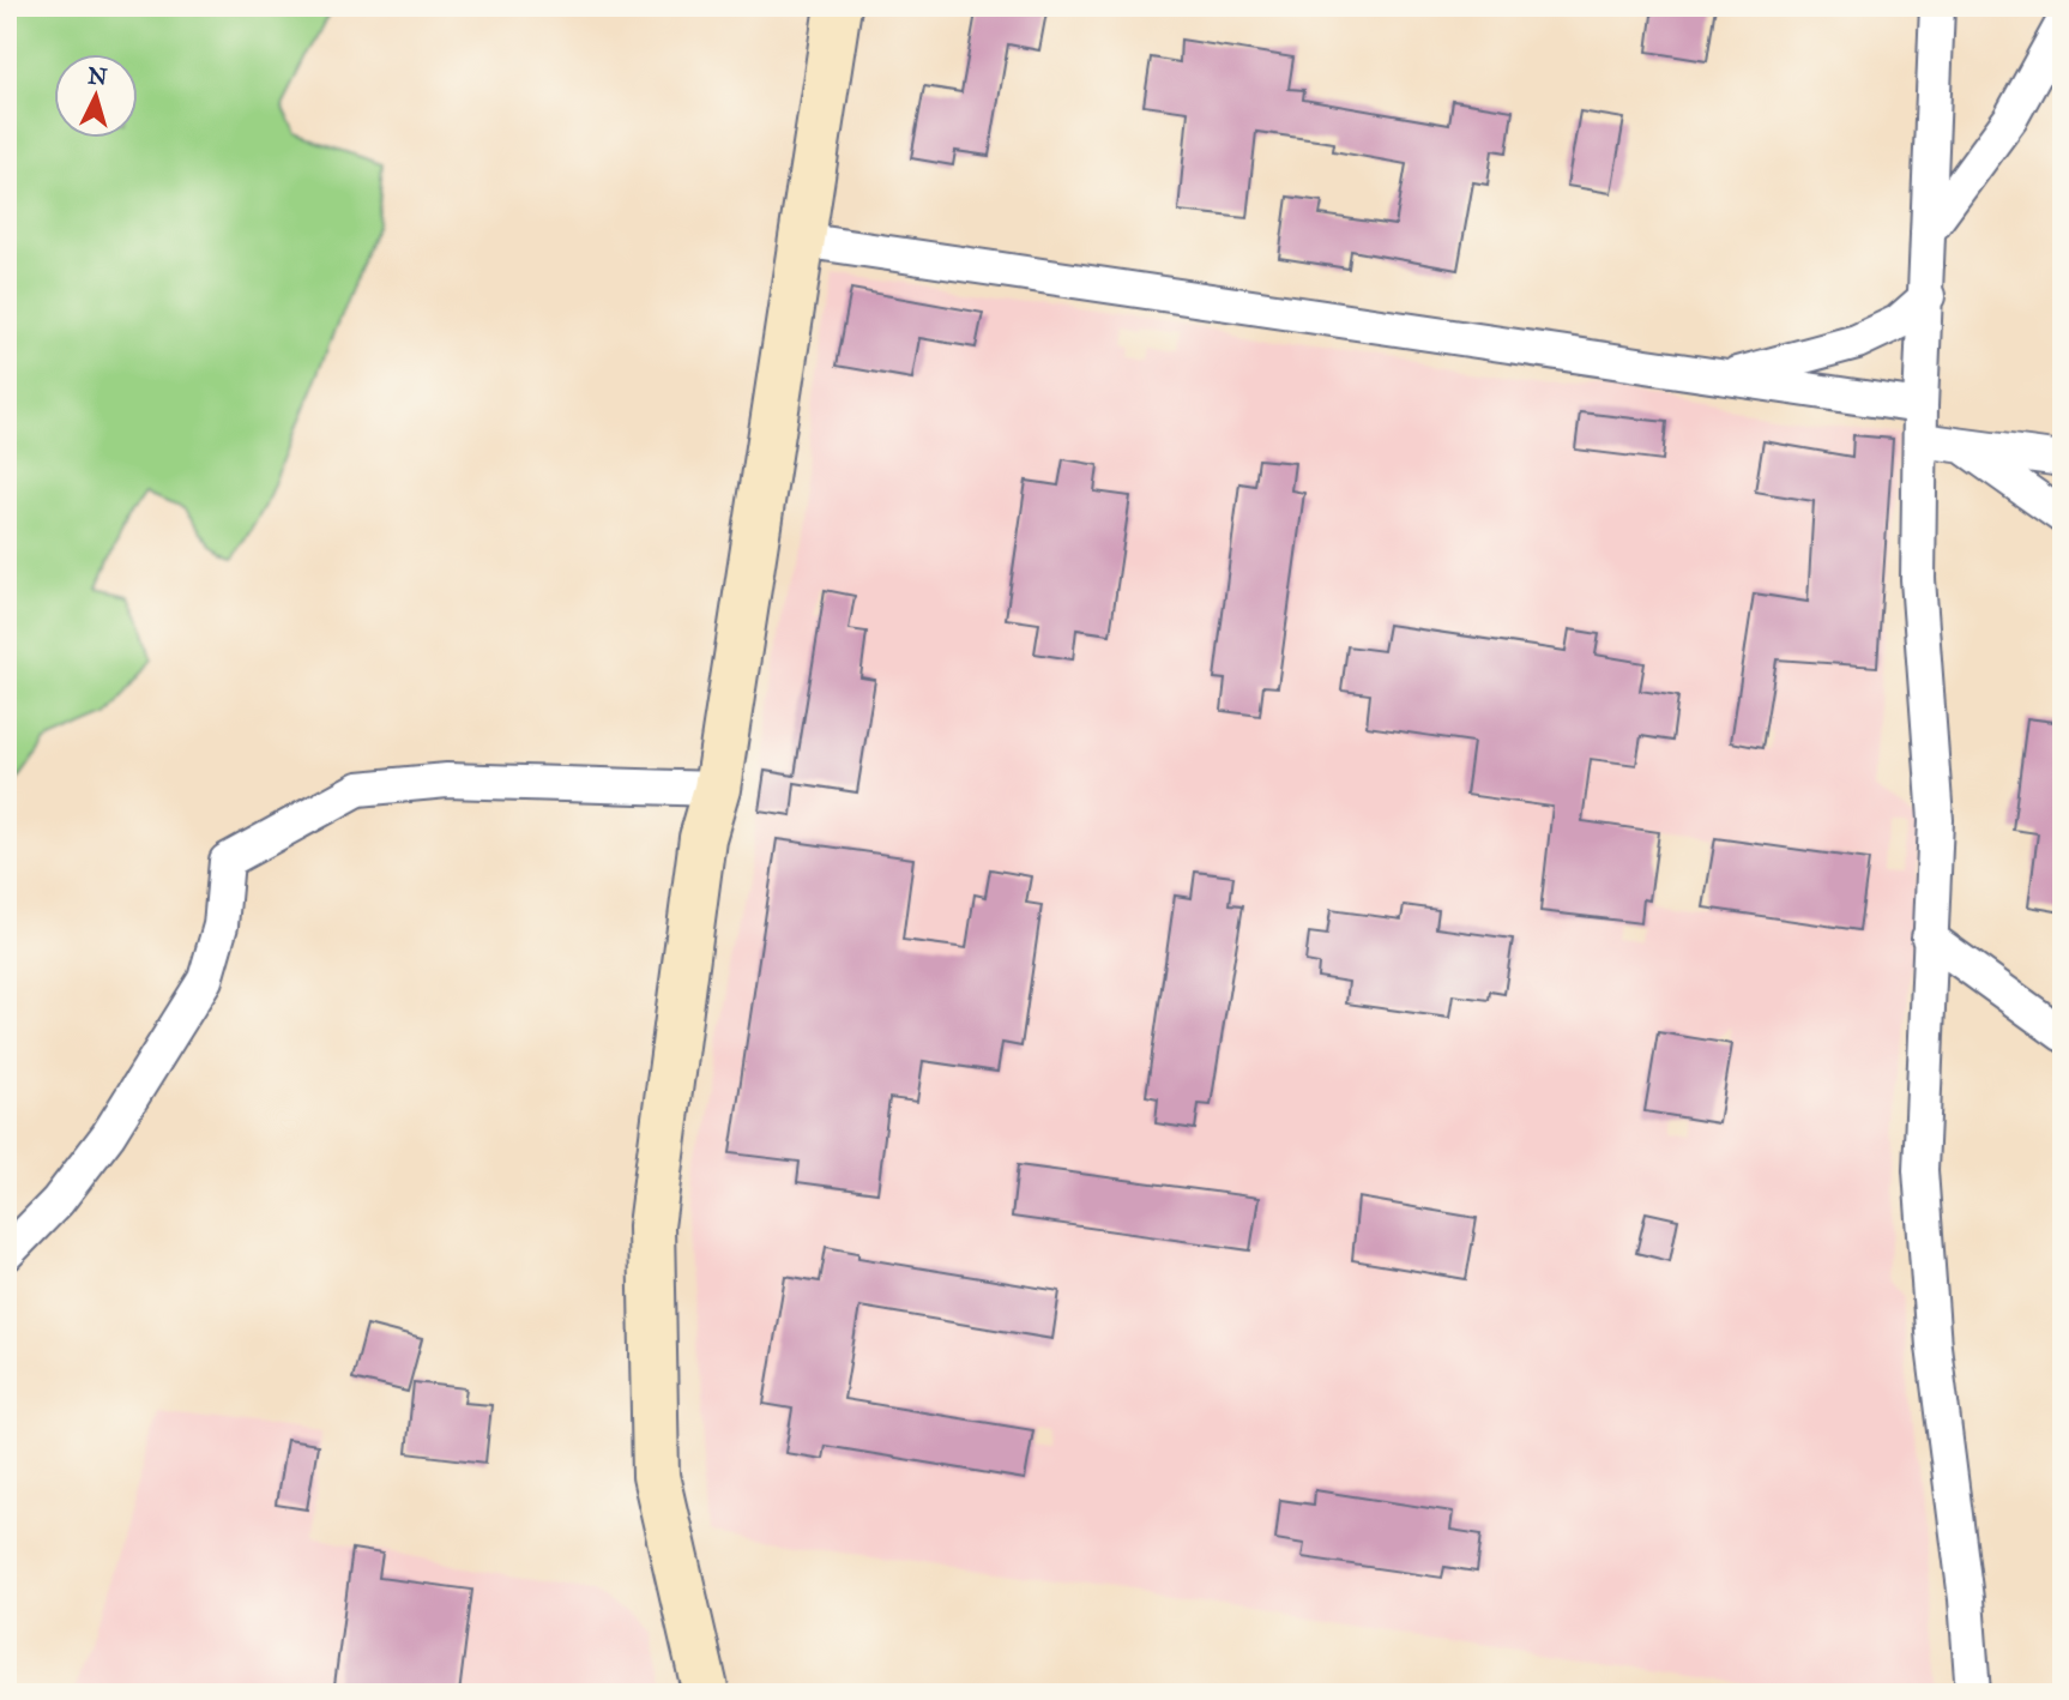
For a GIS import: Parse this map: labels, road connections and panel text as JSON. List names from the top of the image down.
{
  "north": "top"
}
